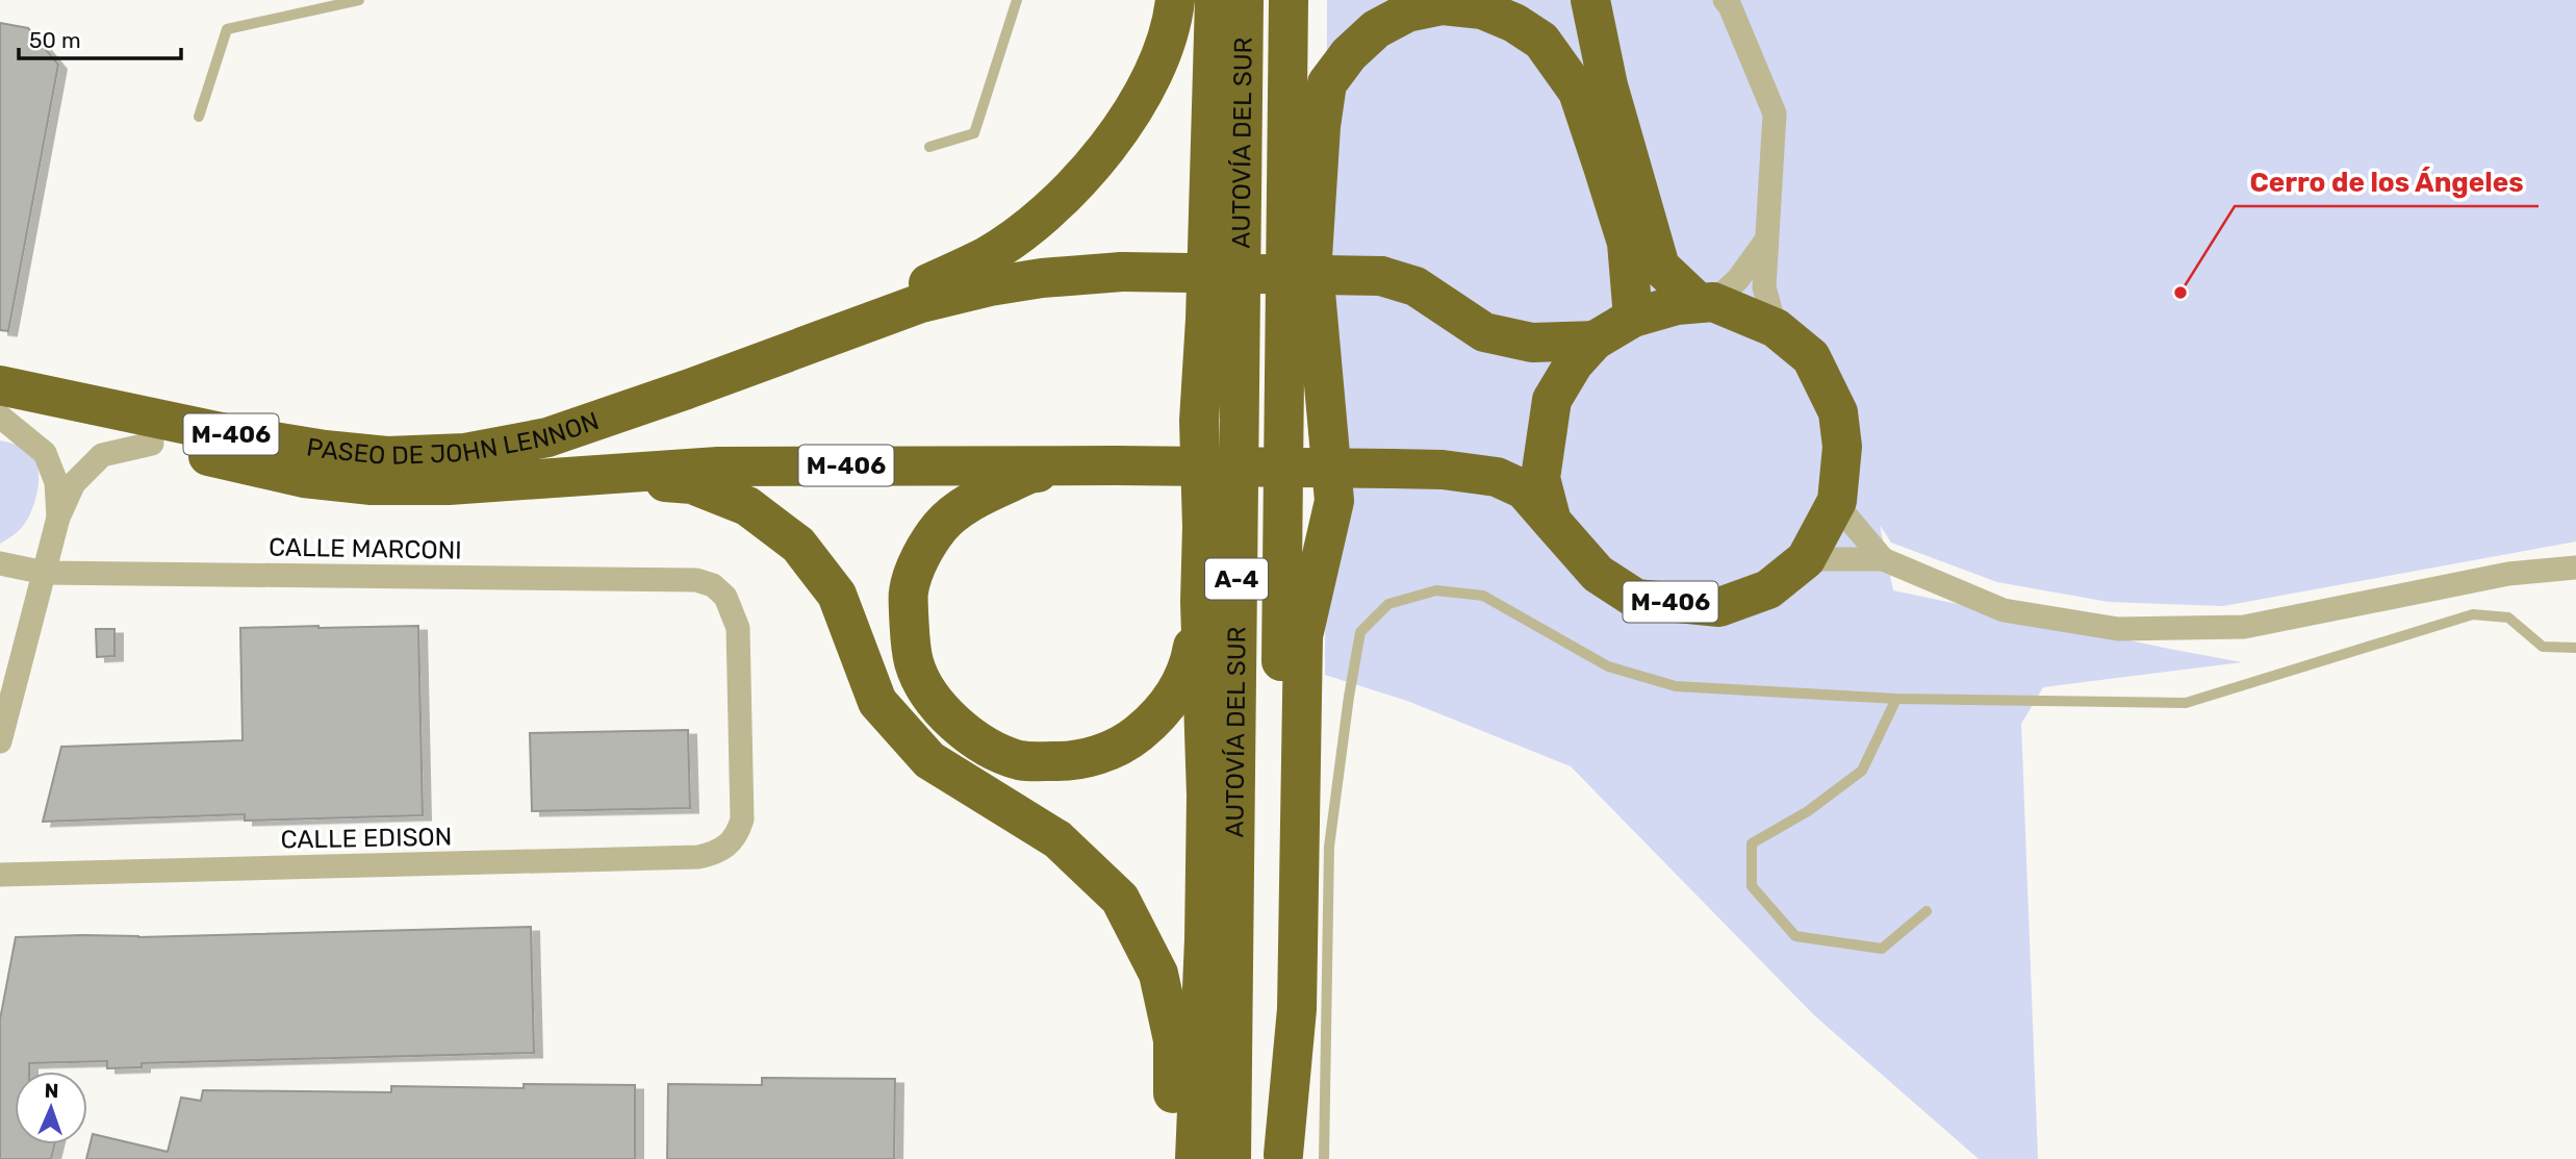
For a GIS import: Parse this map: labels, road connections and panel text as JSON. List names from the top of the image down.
{
  "streets": {
    "highway": [
      "AUTOVÍA DEL SUR",
      "PASEO DE JOHN LENNON",
      "M-406",
      "A-4"
    ],
    "street": ["CALLE MARCONI", "CALLE EDISON"]
  },
  "crossings": [
    ["PASEO DE JOHN LENNON", "M-406"],
    ["CALLE MARCONI", "CALLE EDISON"]
  ],
  "places": ["Cerro de los Ángeles"],
  "scale_bar": "50 m",
  "north": "top"
}
